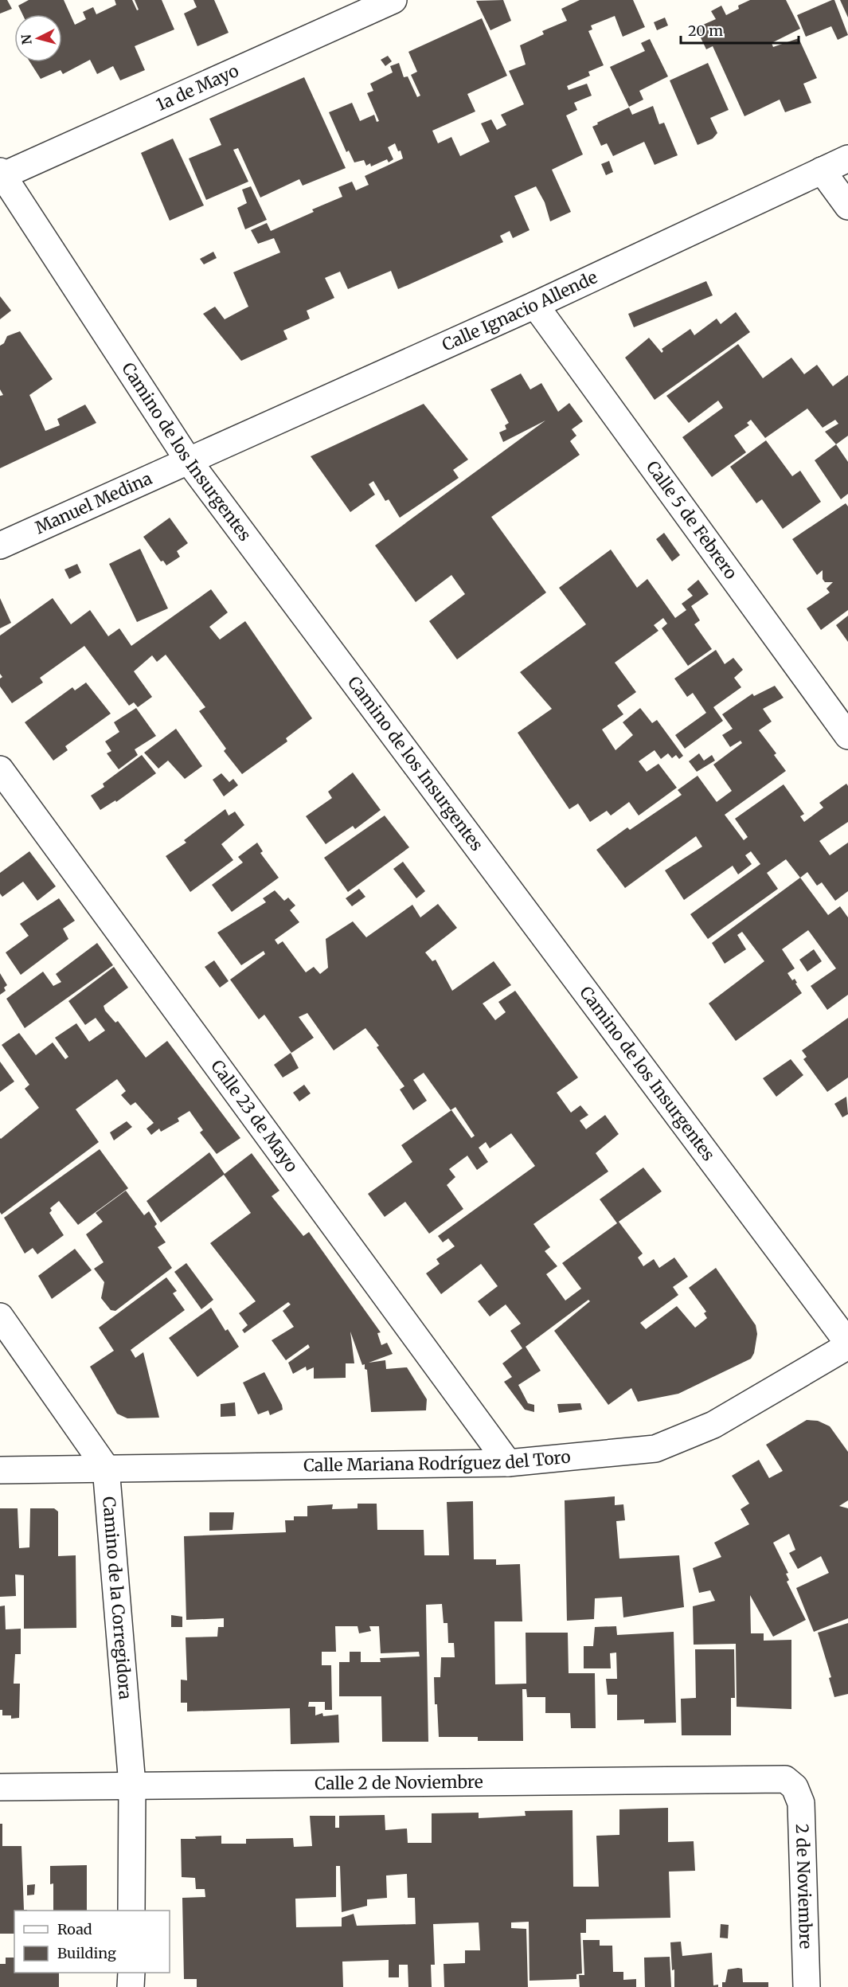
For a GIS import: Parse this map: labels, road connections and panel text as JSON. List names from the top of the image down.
{
  "streets": {
    "street": [
      "1a de Mayo",
      "Calle Ignacio Allende",
      "Camino de los Insurgentes",
      "Manuel Medina",
      "Calle 5 de Febrero",
      "Calle 23 de Mayo",
      "Calle Mariana Rodríguez del Toro",
      "Camino de la Corregidora",
      "Calle 2 de Noviembre",
      "2 de Noviembre"
    ]
  },
  "crossings": [
    ["1a de Mayo", "Camino de los Insurgentes"],
    ["Calle Ignacio Allende", "Camino de los Insurgentes"],
    ["Calle Ignacio Allende", "Manuel Medina"],
    ["Calle Ignacio Allende", "Calle 5 de Febrero"],
    ["Camino de los Insurgentes", "Manuel Medina"],
    ["Camino de los Insurgentes", "Calle Mariana Rodríguez del Toro"],
    ["Calle 23 de Mayo", "Calle Mariana Rodríguez del Toro"],
    ["Calle Mariana Rodríguez del Toro", "Camino de la Corregidora"],
    ["Camino de la Corregidora", "Calle 2 de Noviembre"],
    ["Calle 2 de Noviembre", "2 de Noviembre"]
  ],
  "legend": ["Road", "Building"],
  "scale_bar": "20 m",
  "north": "left"
}
